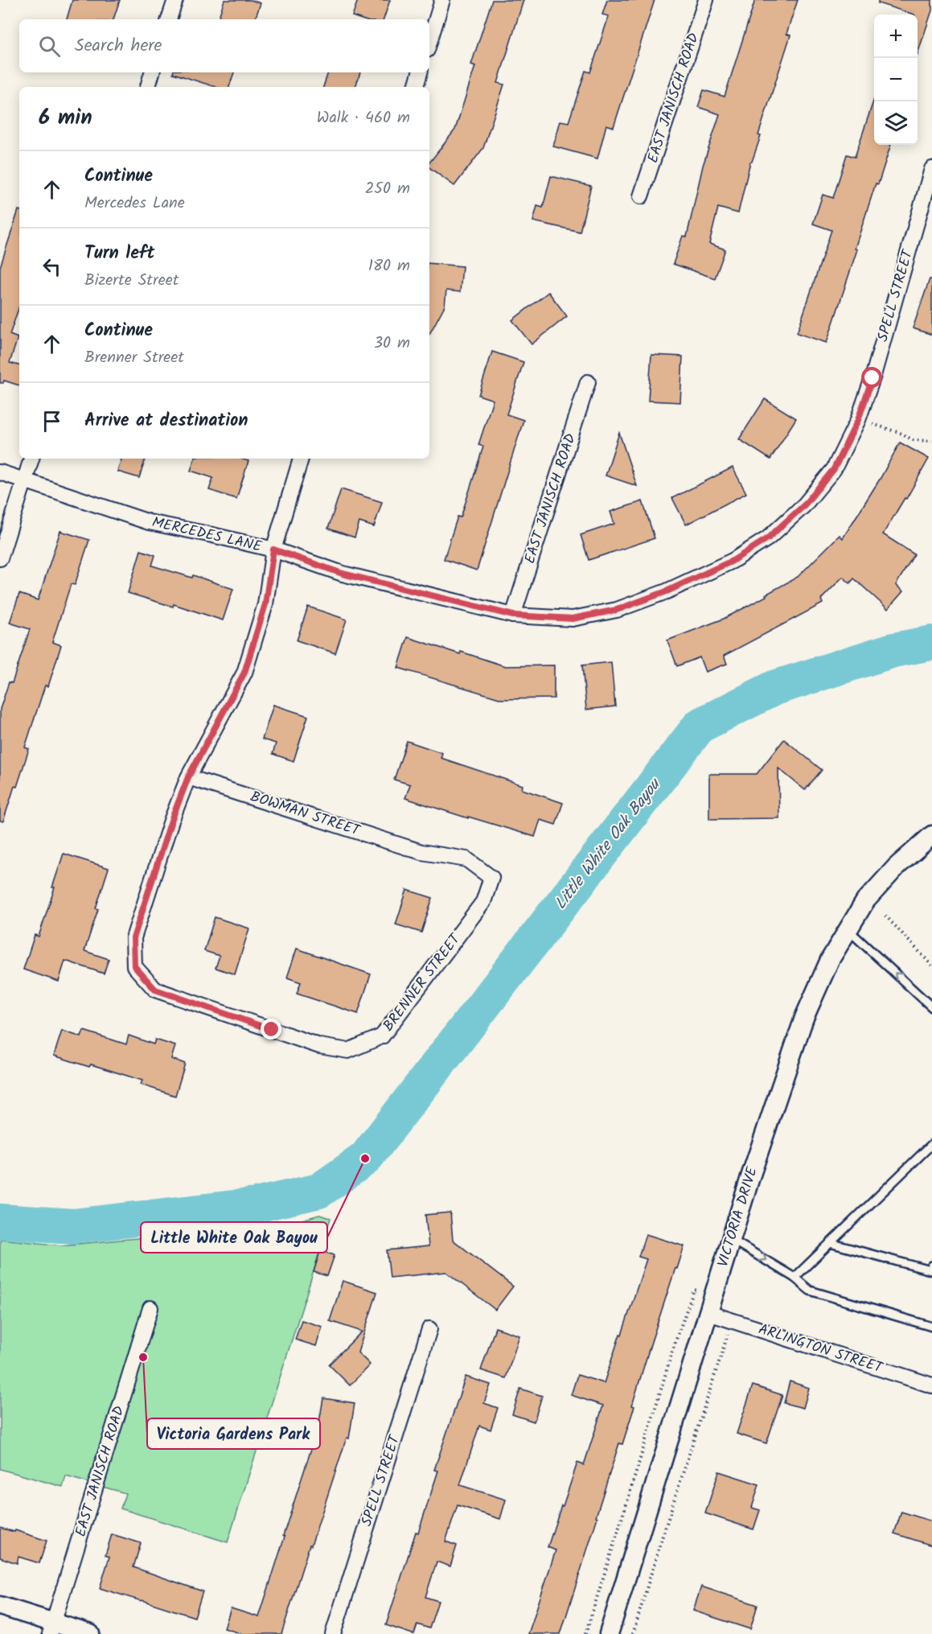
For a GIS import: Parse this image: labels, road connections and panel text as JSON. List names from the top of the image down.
{
  "streets": {
    "street": [
      "EAST JANISCH ROAD",
      "SPELL STREET",
      "MERCEDES LANE",
      "BOWMAN STREET",
      "BRENNER STREET",
      "VICTORIA DRIVE",
      "ARLINGTON STREET"
    ]
  },
  "crossings": [
    ["EAST JANISCH ROAD", "MERCEDES LANE"],
    ["SPELL STREET", "MERCEDES LANE"],
    ["BOWMAN STREET", "BRENNER STREET"],
    ["VICTORIA DRIVE", "ARLINGTON STREET"]
  ],
  "water": ["Little White Oak Bayou"],
  "places": ["Little White Oak Bayou", "Victoria Gardens Park"],
  "page": {
    "map_buttons": ["+", "−"],
    "search": "Search here",
    "heading": ["6 min", "Walk · 460 m"],
    "list": [
      ["Continue", "Mercedes Lane", "250 m"],
      ["Turn left", "Bizerte Street", "180 m"],
      ["Continue", "Brenner Street", "30 m"],
      "Arrive at destination"
    ]
  }
}
